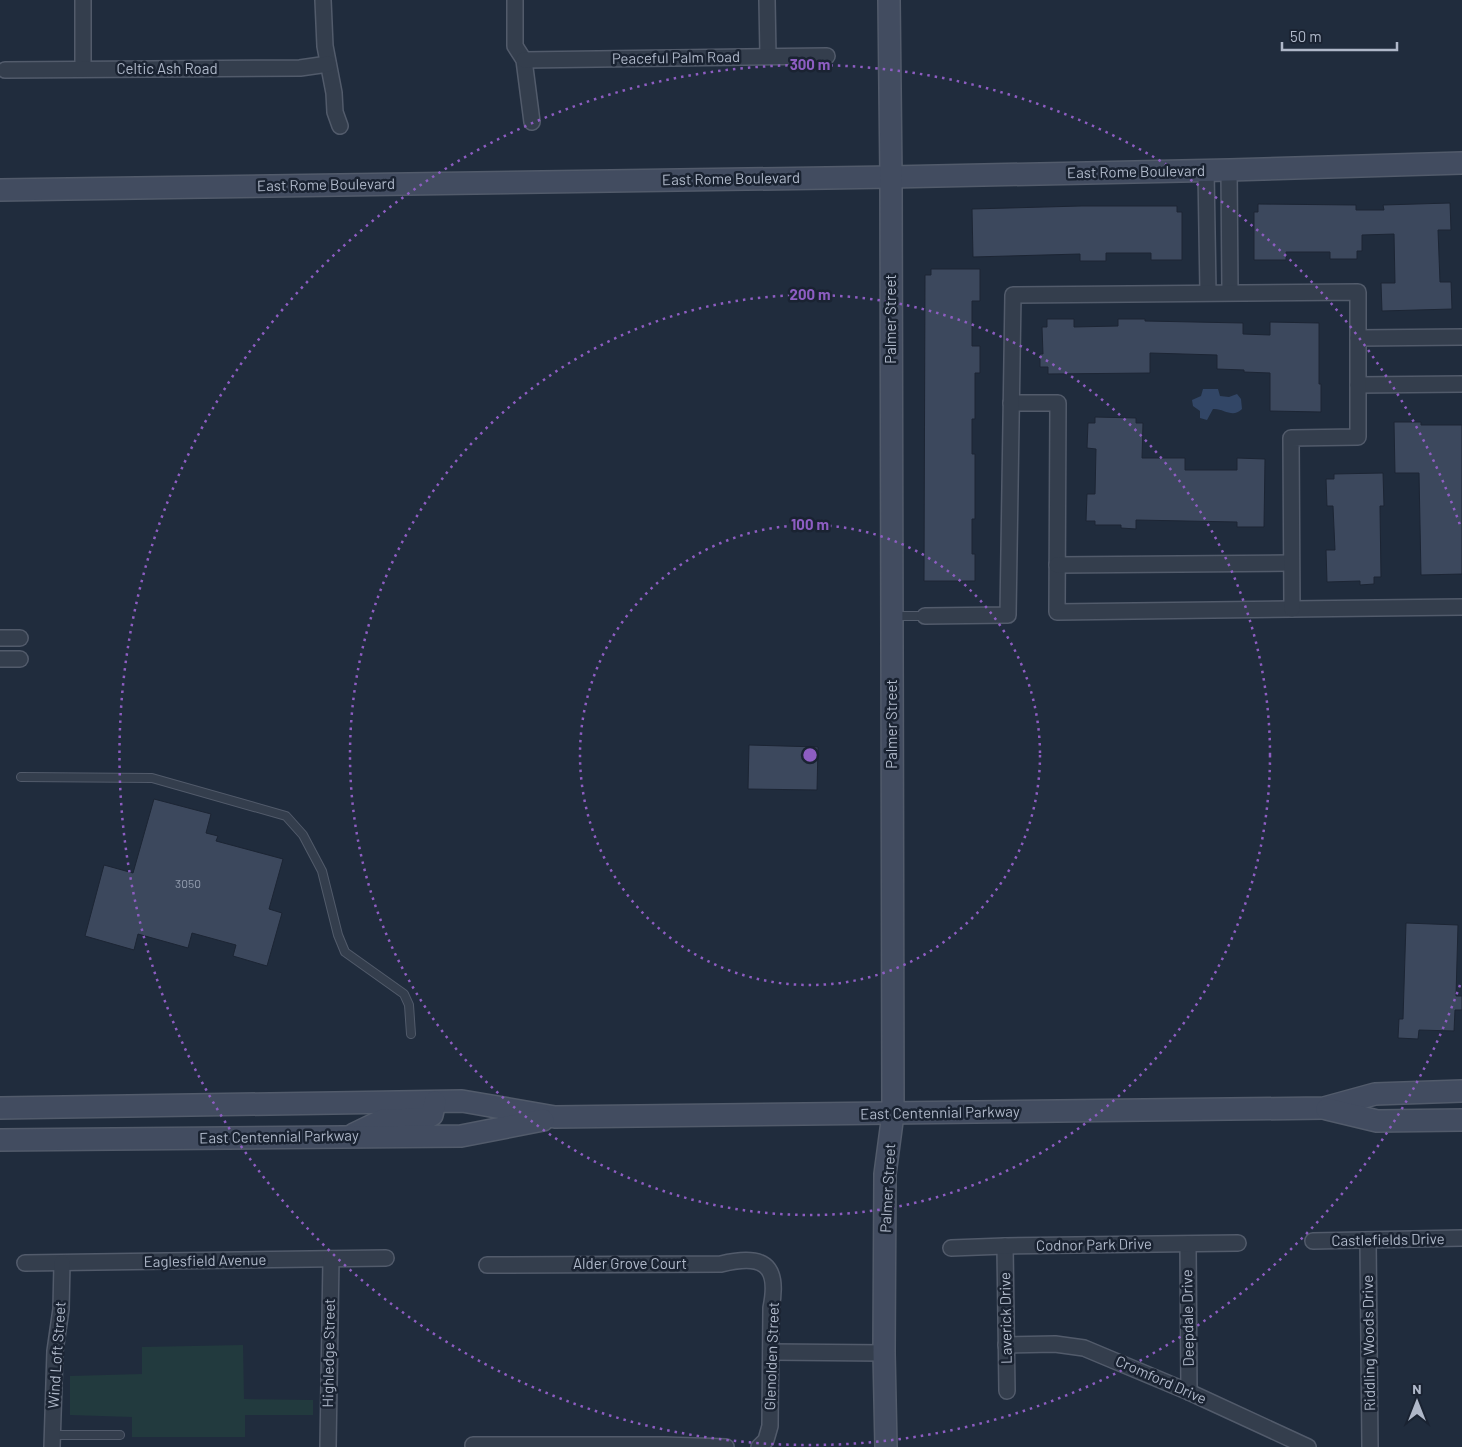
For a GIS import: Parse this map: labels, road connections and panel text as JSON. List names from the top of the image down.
{
  "streets": {
    "street": [
      "Peaceful Palm Road",
      "Celtic Ash Road",
      "East Rome Boulevard",
      "Palmer Street",
      "East Centennial Parkway",
      "Castlefields Drive",
      "Codnor Park Drive",
      "Eaglesfield Avenue",
      "Alder Grove Court",
      "Laverick Drive",
      "Deepdale Drive",
      "Riddling Woods Drive",
      "Highledge Street",
      "Wind Loft Street",
      "Glenolden Street",
      "Cromford Drive"
    ]
  },
  "crossings": [
    ["East Rome Boulevard", "Palmer Street"],
    ["Palmer Street", "East Centennial Parkway"],
    ["Castlefields Drive", "Riddling Woods Drive"],
    ["Codnor Park Drive", "Laverick Drive"],
    ["Codnor Park Drive", "Deepdale Drive"],
    ["Eaglesfield Avenue", "Highledge Street"],
    ["Eaglesfield Avenue", "Wind Loft Street"],
    ["Alder Grove Court", "Glenolden Street"],
    ["Laverick Drive", "Cromford Drive"],
    ["Deepdale Drive", "Cromford Drive"]
  ],
  "house_numbers": ["3050"],
  "scale_bar": "50 m",
  "north": "top",
  "rings": ["300 m", "200 m", "100 m"]
}
